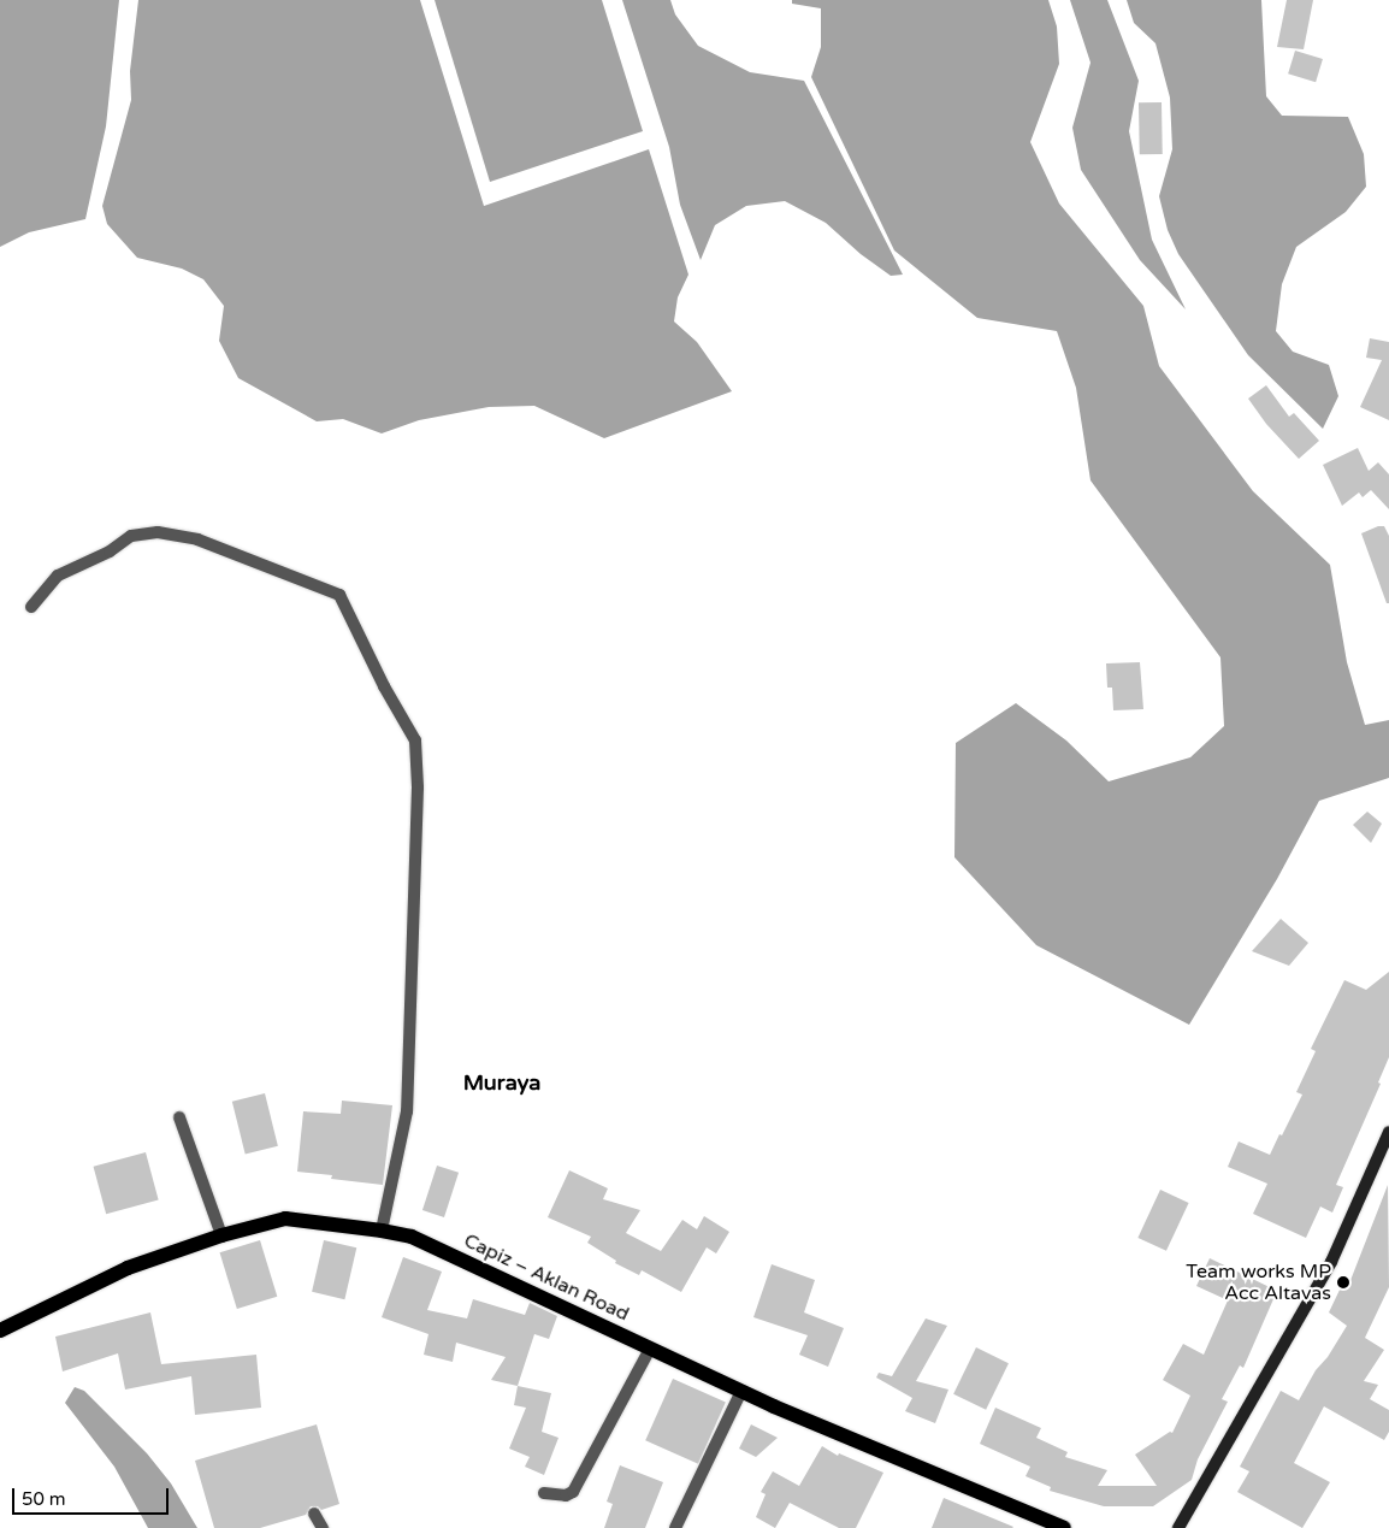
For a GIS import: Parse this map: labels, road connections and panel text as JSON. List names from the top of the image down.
{
  "streets": {
    "main road": ["Capiz – Aklan Road"]
  },
  "districts": ["Muraya"],
  "places": ["Team works MP Acc Altavas"],
  "scale_bar": "50 m"
}
